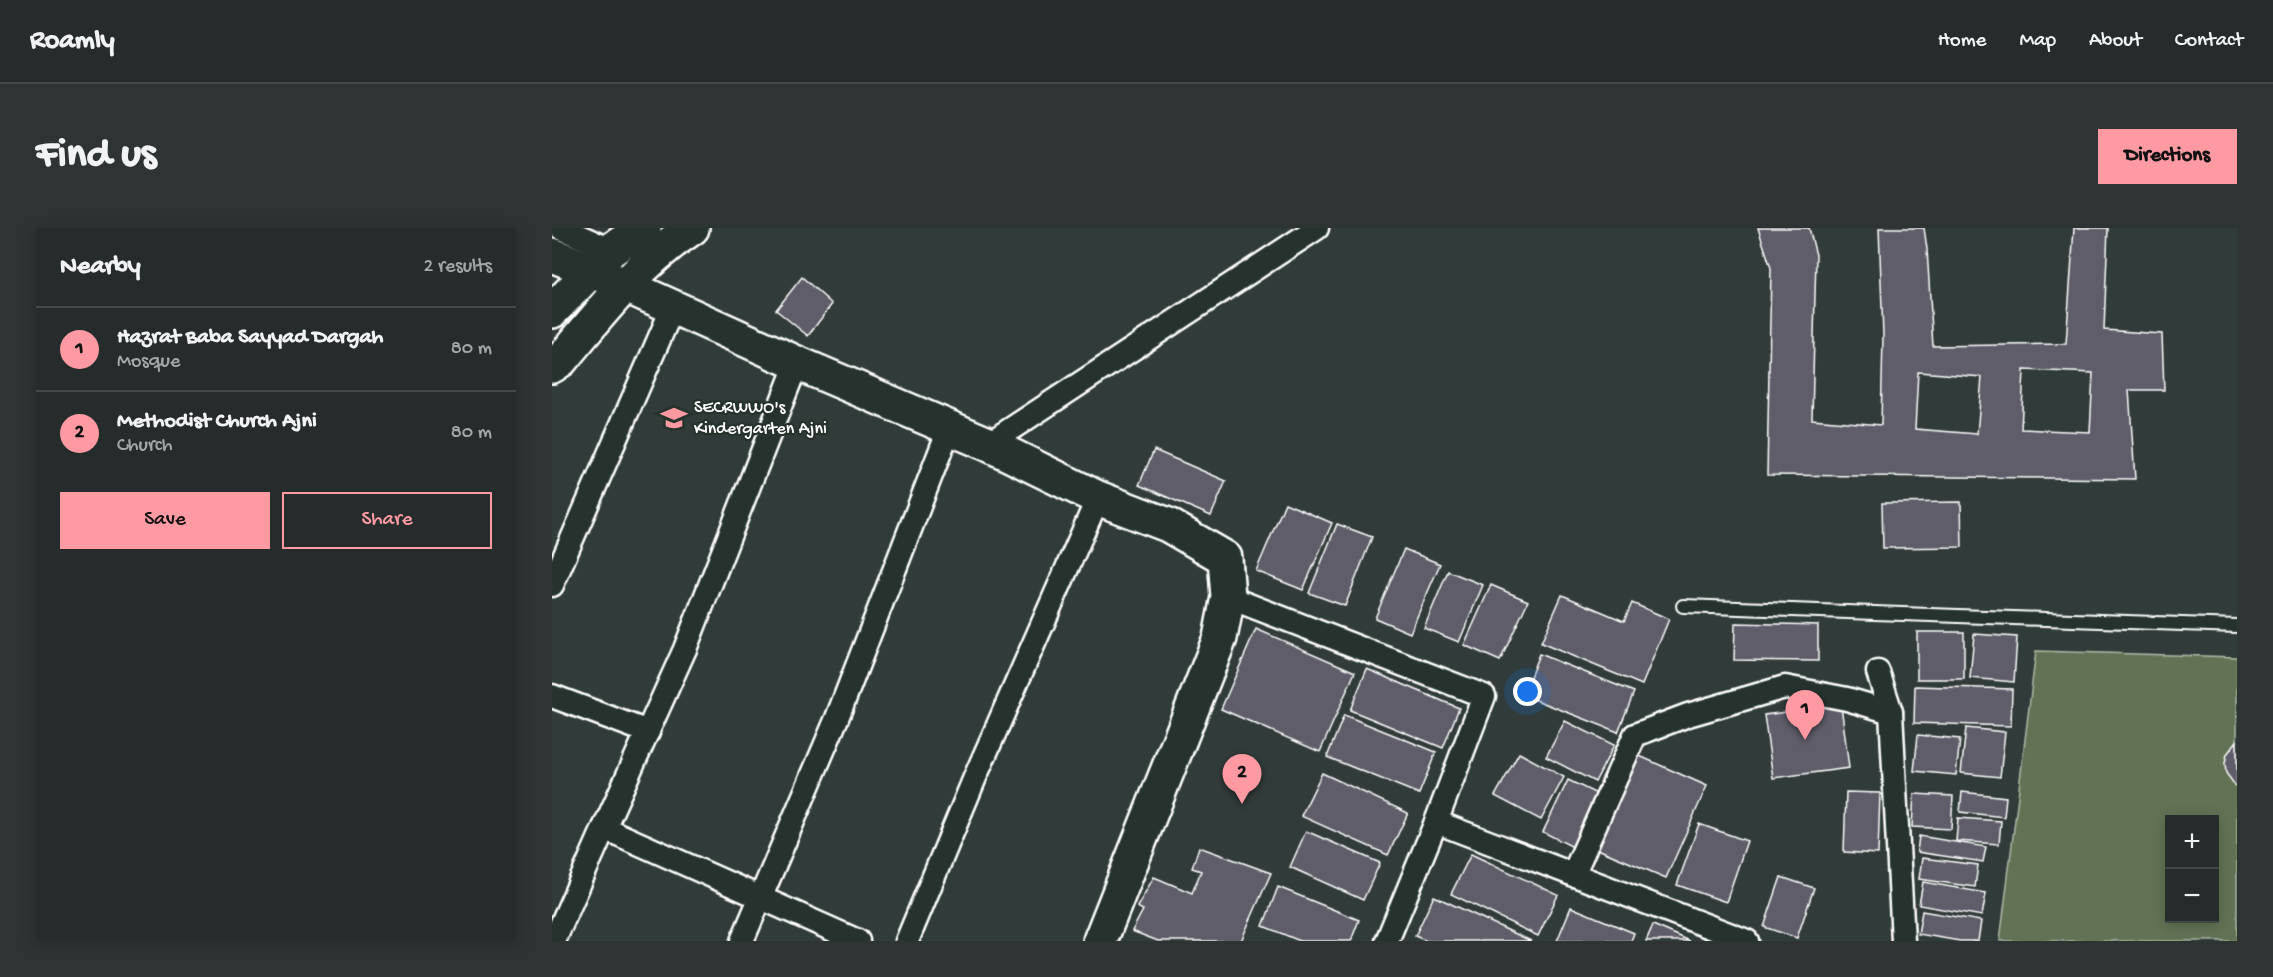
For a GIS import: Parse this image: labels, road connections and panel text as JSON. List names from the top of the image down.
{
  "places": {
    "school or university": ["SECRWWO's Kindergarten Ajni"]
  },
  "page": {
    "header": "Roamly",
    "nav": [
      "Home",
      "Map",
      "About",
      "Contact"
    ],
    "buttons": [
      "Directions",
      ["Save", "Share"]
    ],
    "title": "Find us",
    "heading": ["Nearby", "2 results"],
    "list": [
      {
        "mark": "1",
        "name": "Hazrat Baba Sayyad Dargah",
        "note": "Mosque",
        "value": "80 m"
      },
      {
        "mark": "2",
        "name": "Methodist Church Ajni",
        "note": "Church",
        "value": "80 m"
      }
    ],
    "pins": ["1", "2"],
    "map_buttons": ["+", "−"]
  }
}
